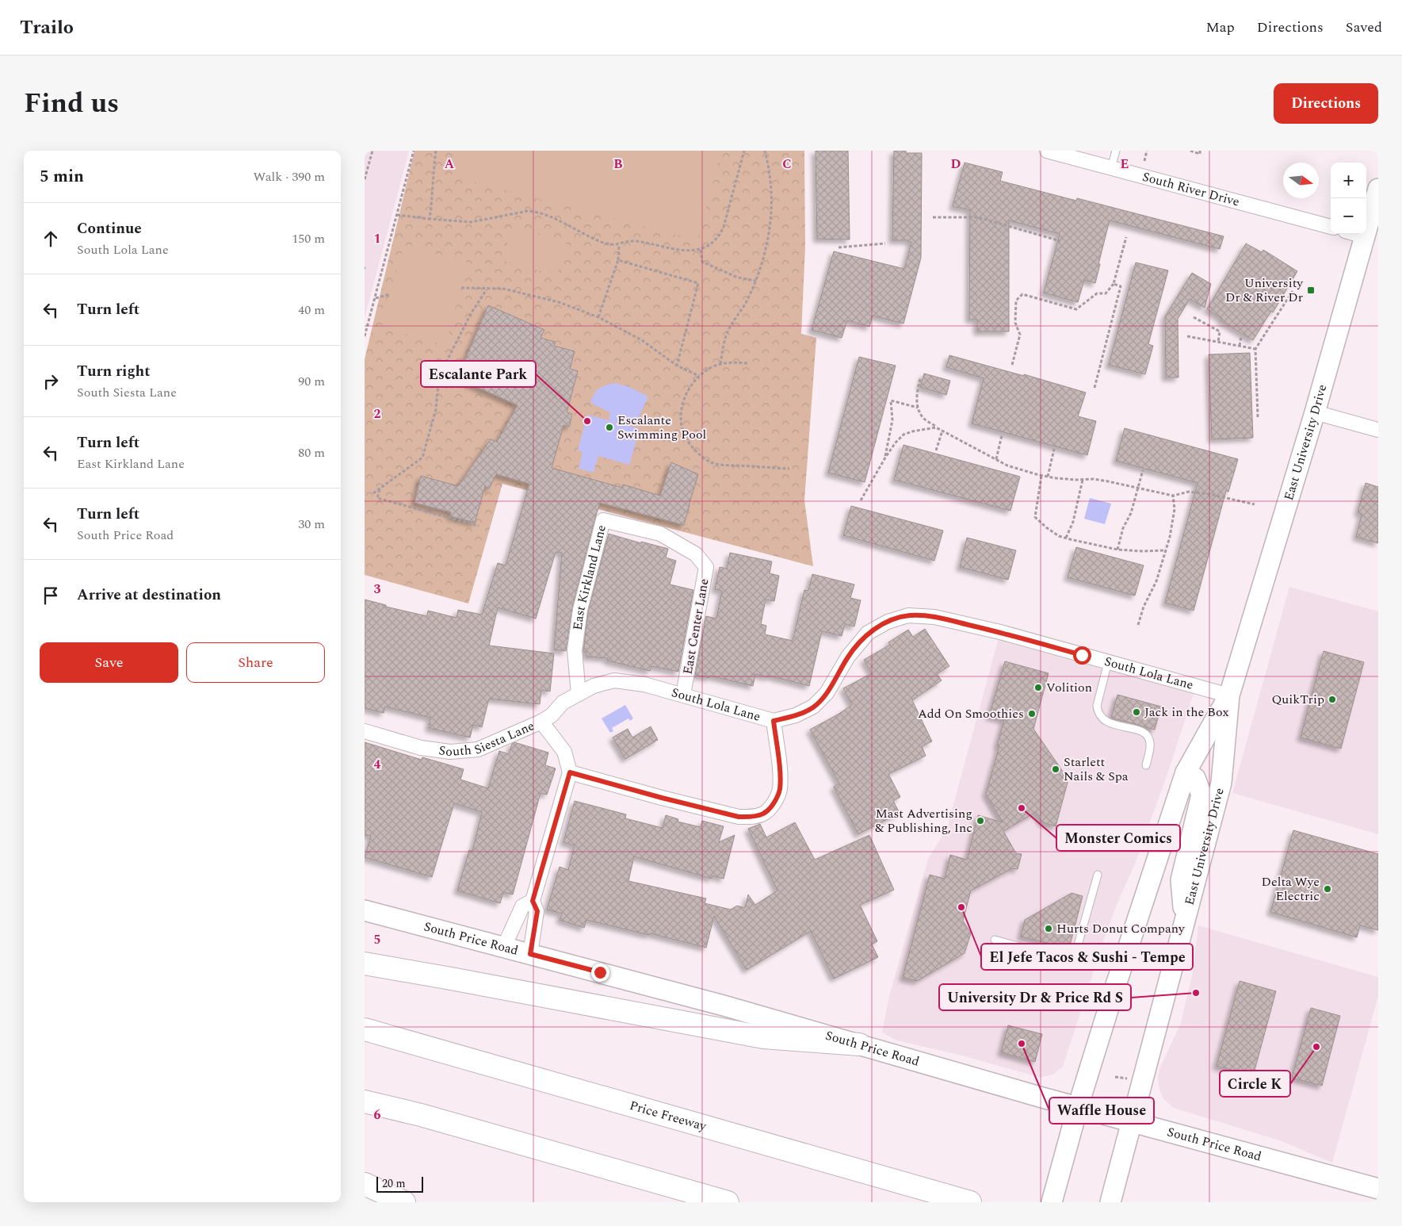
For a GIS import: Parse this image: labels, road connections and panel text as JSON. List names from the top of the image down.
{
  "streets": {
    "highway": ["Price Freeway"],
    "main road": ["East University Drive", "South Price Road"],
    "street": [
      "South River Drive",
      "East Kirkland Lane",
      "East Center Lane",
      "South Lola Lane",
      "South Siesta Lane"
    ]
  },
  "crossings": [
    ["East University Drive", "South Lola Lane"],
    ["East University Drive", "South Price Road"],
    ["East Kirkland Lane", "East Center Lane"],
    ["East Kirkland Lane", "South Lola Lane"],
    ["East Center Lane", "South Lola Lane"],
    ["South Lola Lane", "South Siesta Lane"]
  ],
  "places": {
    "transit": ["University Dr & River Dr"],
    "other": [
      "Escalante Park",
      "Escalante Swimming Pool",
      "Volition",
      "QuikTrip",
      "Jack in the Box",
      "Add On Smoothies",
      "Starlett Nails & Spa",
      "Monster Comics",
      "Mast Advertising & Publishing, Inc",
      "Delta Wye Electric",
      "El Jefe Tacos & Sushi - Tempe",
      "Hurts Donut Company",
      "University Dr & Price Rd S",
      "Waffle House",
      "Circle K"
    ]
  },
  "scale_bar": "20 m",
  "north": "right",
  "page": {
    "header": "Trailo",
    "nav": ["Map", "Directions", "Saved"],
    "title": "Find us",
    "buttons": [
      "Directions",
      ["Save", "Share"]
    ],
    "heading": ["5 min", "Walk · 390 m"],
    "map_buttons": ["+", "−"],
    "list": [
      ["Continue", "South Lola Lane", "150 m"],
      ["Turn left", "40 m"],
      ["Turn right", "South Siesta Lane", "90 m"],
      ["Turn left", "East Kirkland Lane", "80 m"],
      ["Turn left", "South Price Road", "30 m"],
      "Arrive at destination"
    ],
    "scale": "20 m"
  },
  "grid": {
    "columns": [
      "A",
      "B",
      "C",
      "D",
      "E"
    ],
    "rows": [
      "1",
      "2",
      "3",
      "4",
      "5",
      "6"
    ]
  }
}
